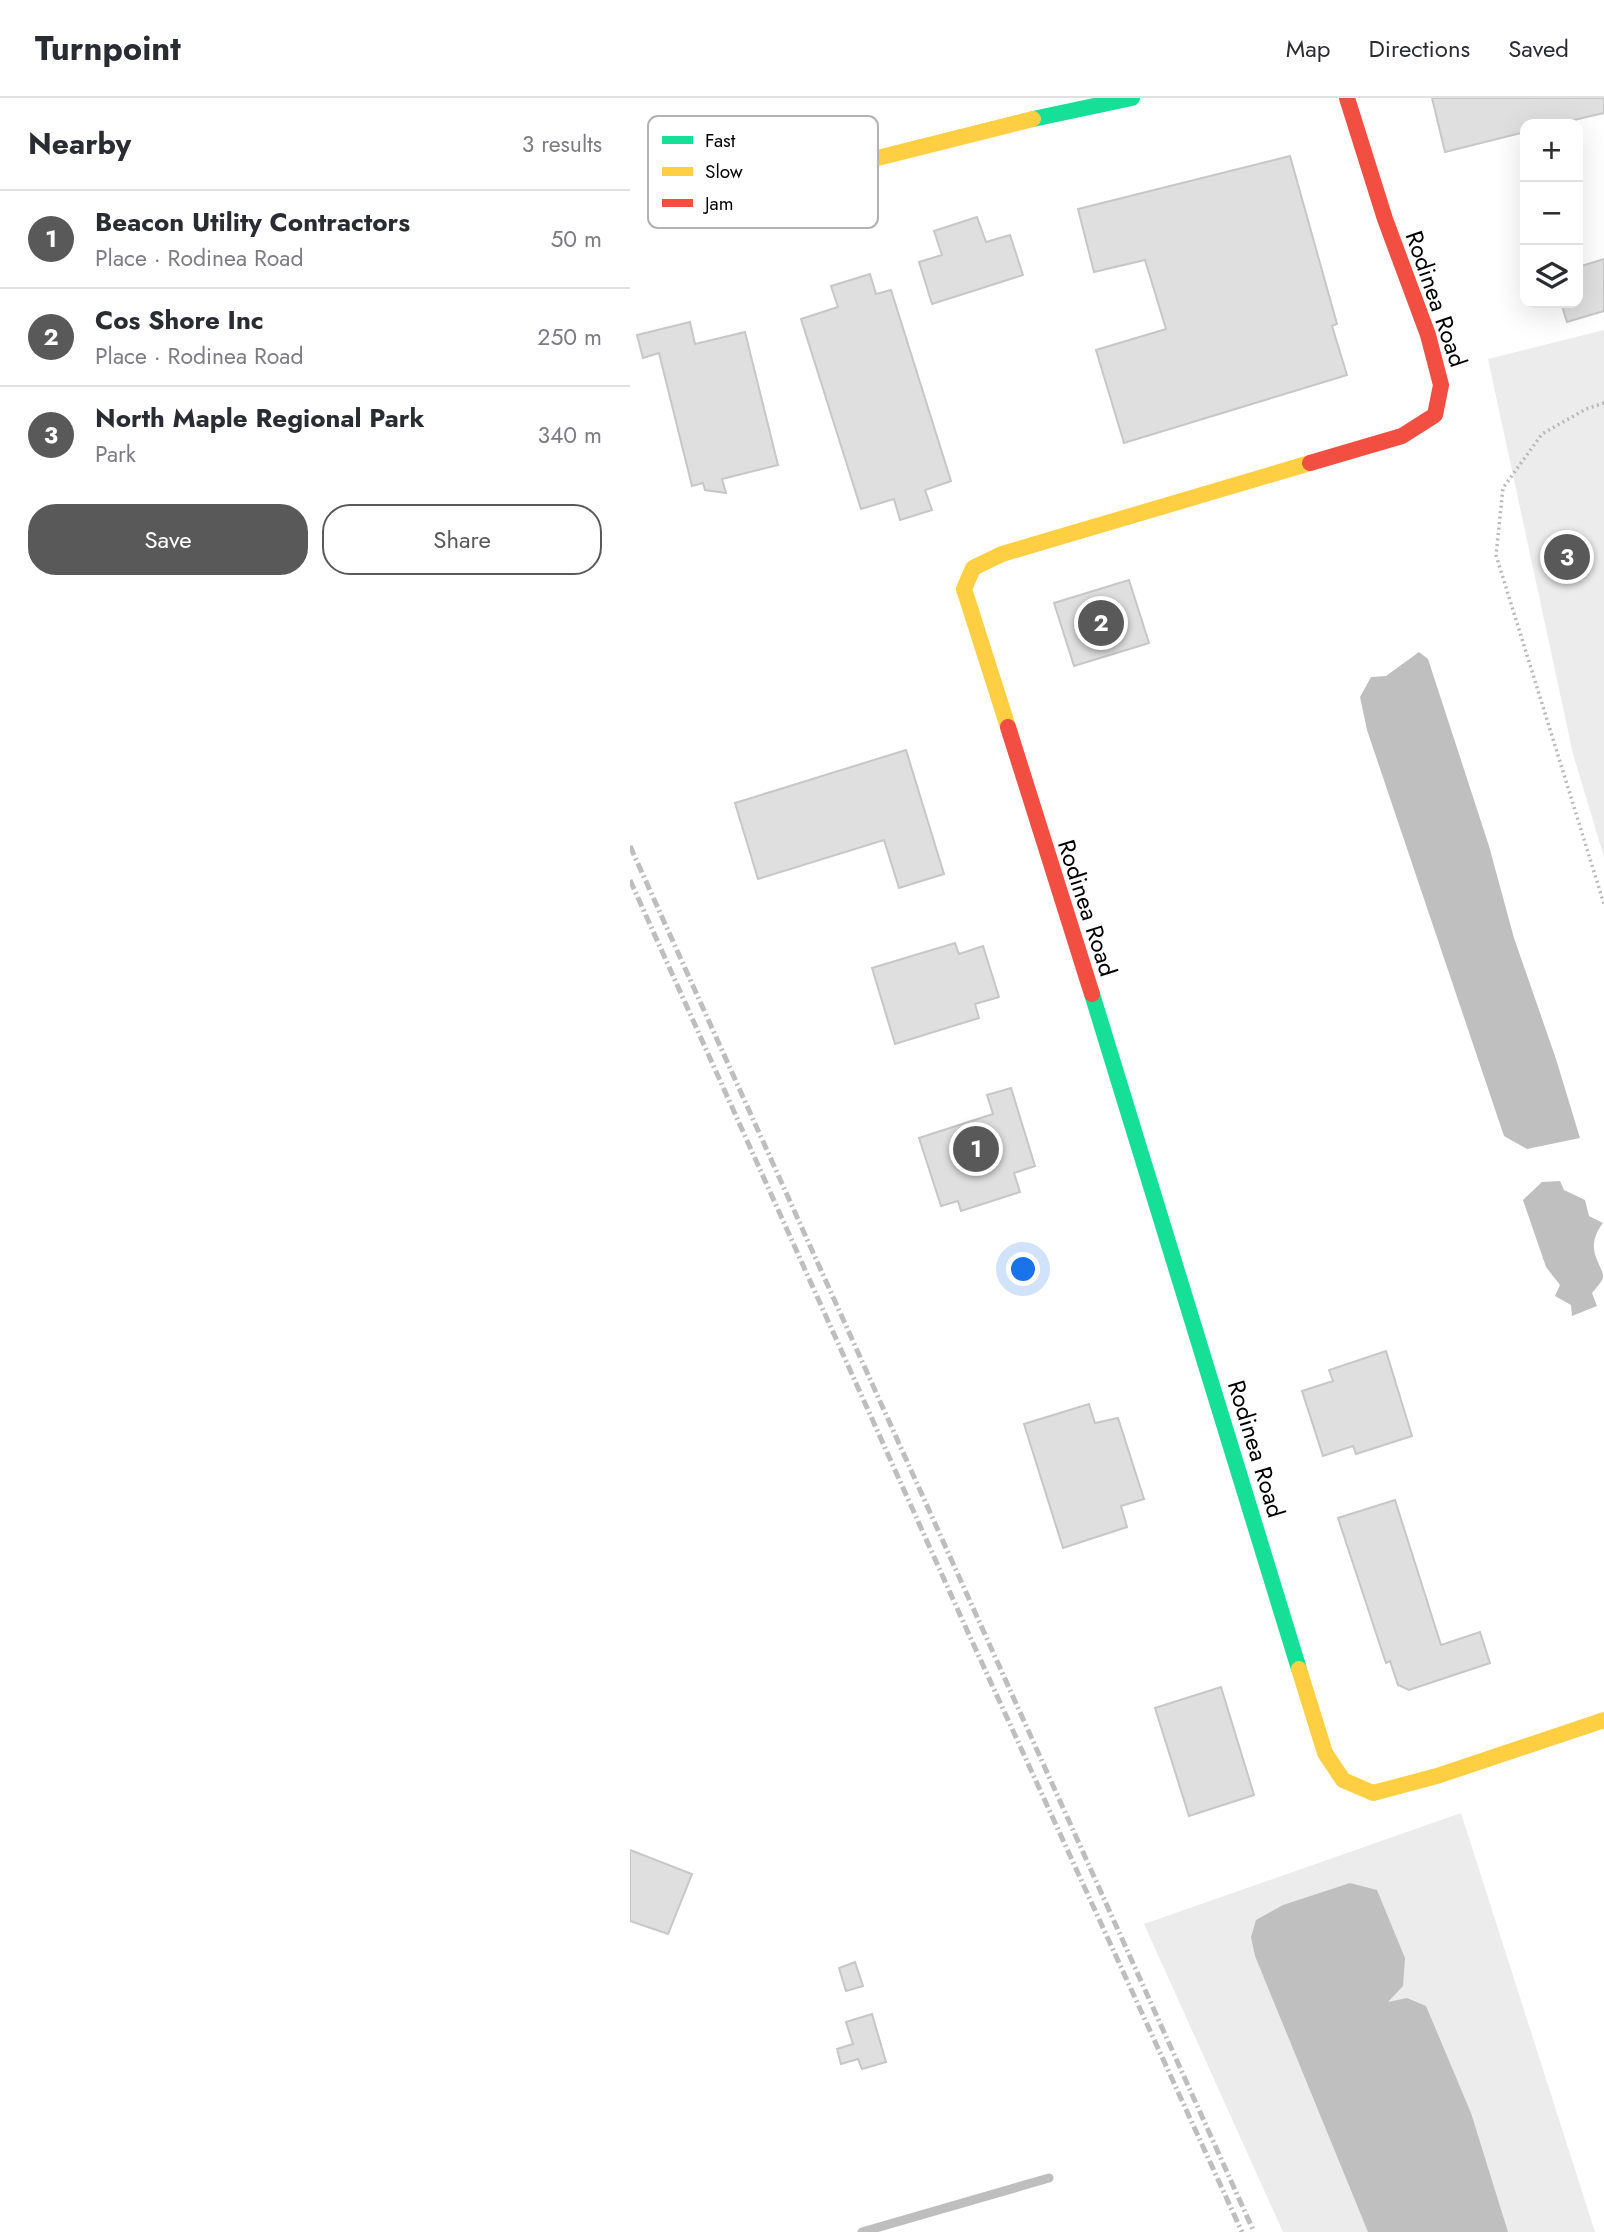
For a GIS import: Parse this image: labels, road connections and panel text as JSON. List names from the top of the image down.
{
  "streets": {
    "street": ["Rodinea Road"]
  },
  "legend": ["Fast", "Slow", "Jam"],
  "page": {
    "header": "Turnpoint",
    "nav": ["Map", "Directions", "Saved"],
    "heading": ["Nearby", "3 results"],
    "map_buttons": ["+", "−"],
    "list": [
      {
        "mark": "1",
        "name": "Beacon Utility Contractors",
        "note": "Place · Rodinea Road",
        "value": "50 m"
      },
      {
        "mark": "2",
        "name": "Cos Shore Inc",
        "note": "Place · Rodinea Road",
        "value": "250 m"
      },
      {
        "mark": "3",
        "name": "North Maple Regional Park",
        "note": "Park",
        "value": "340 m"
      }
    ],
    "buttons": ["Save", "Share"],
    "pins": ["3", "2", "1"]
  }
}
